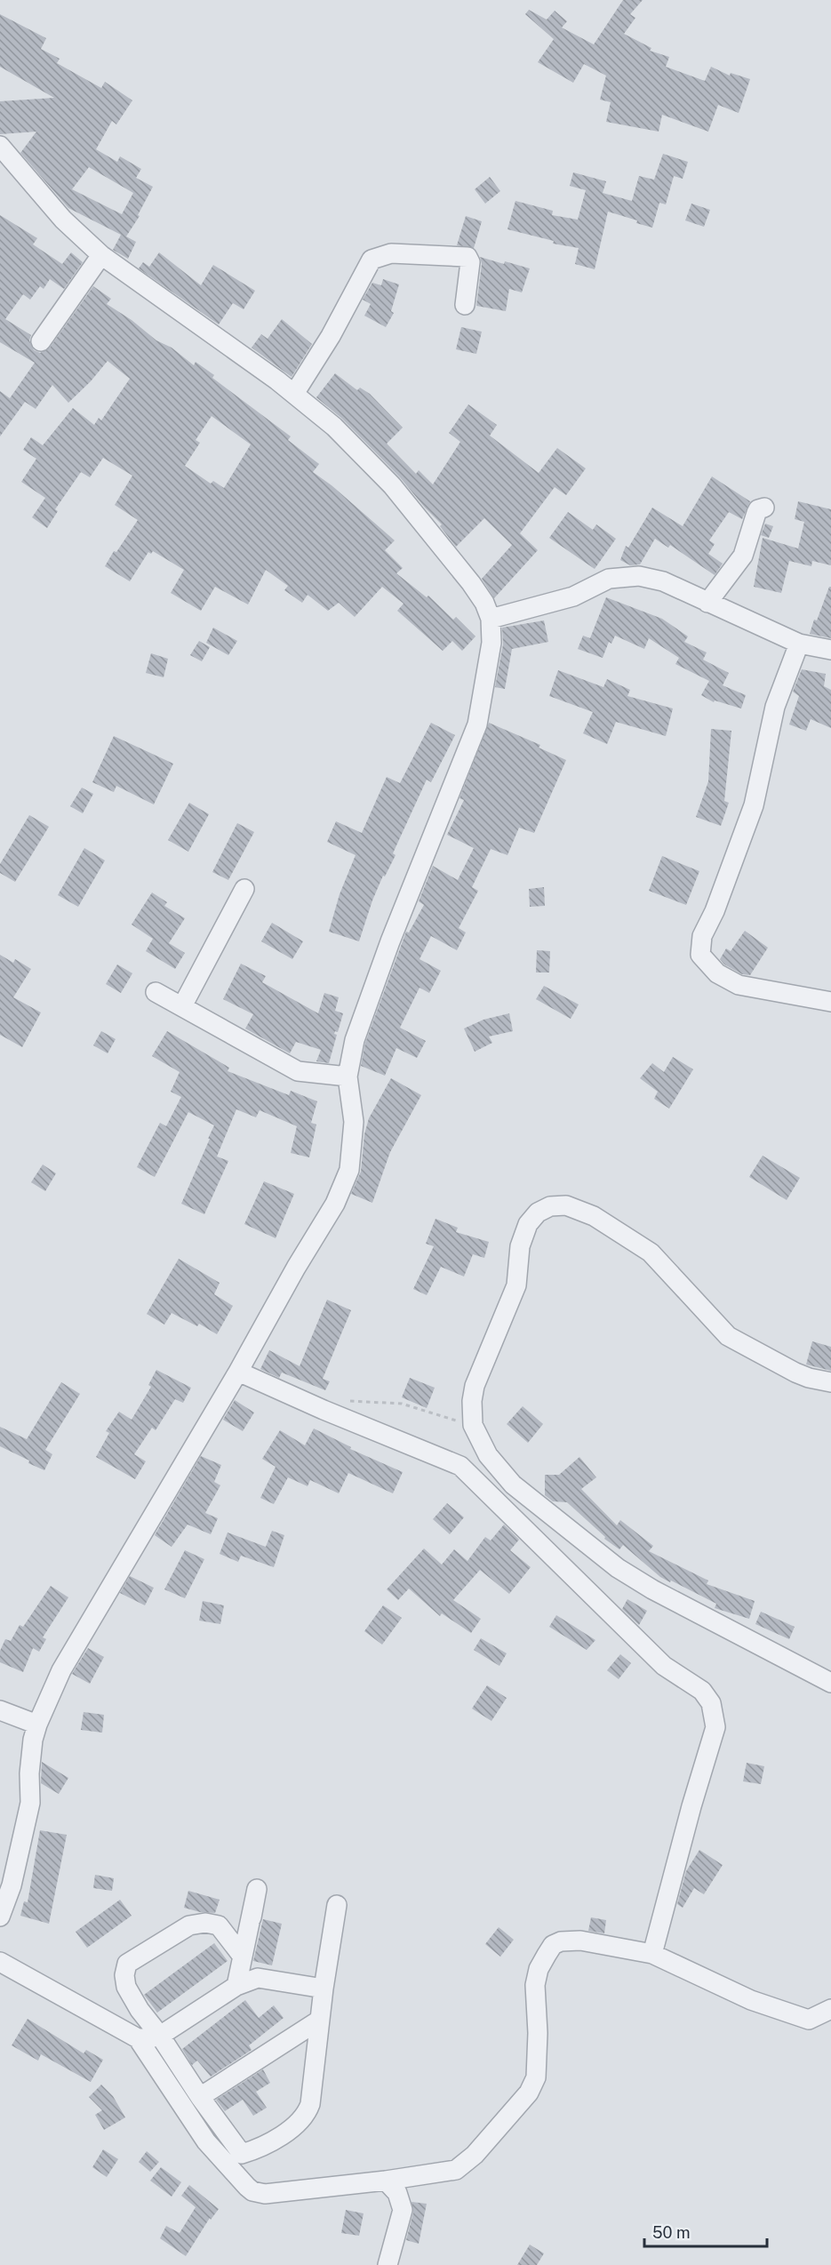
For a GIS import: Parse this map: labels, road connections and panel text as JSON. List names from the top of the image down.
{
  "scale_bar": "50 m"
}
